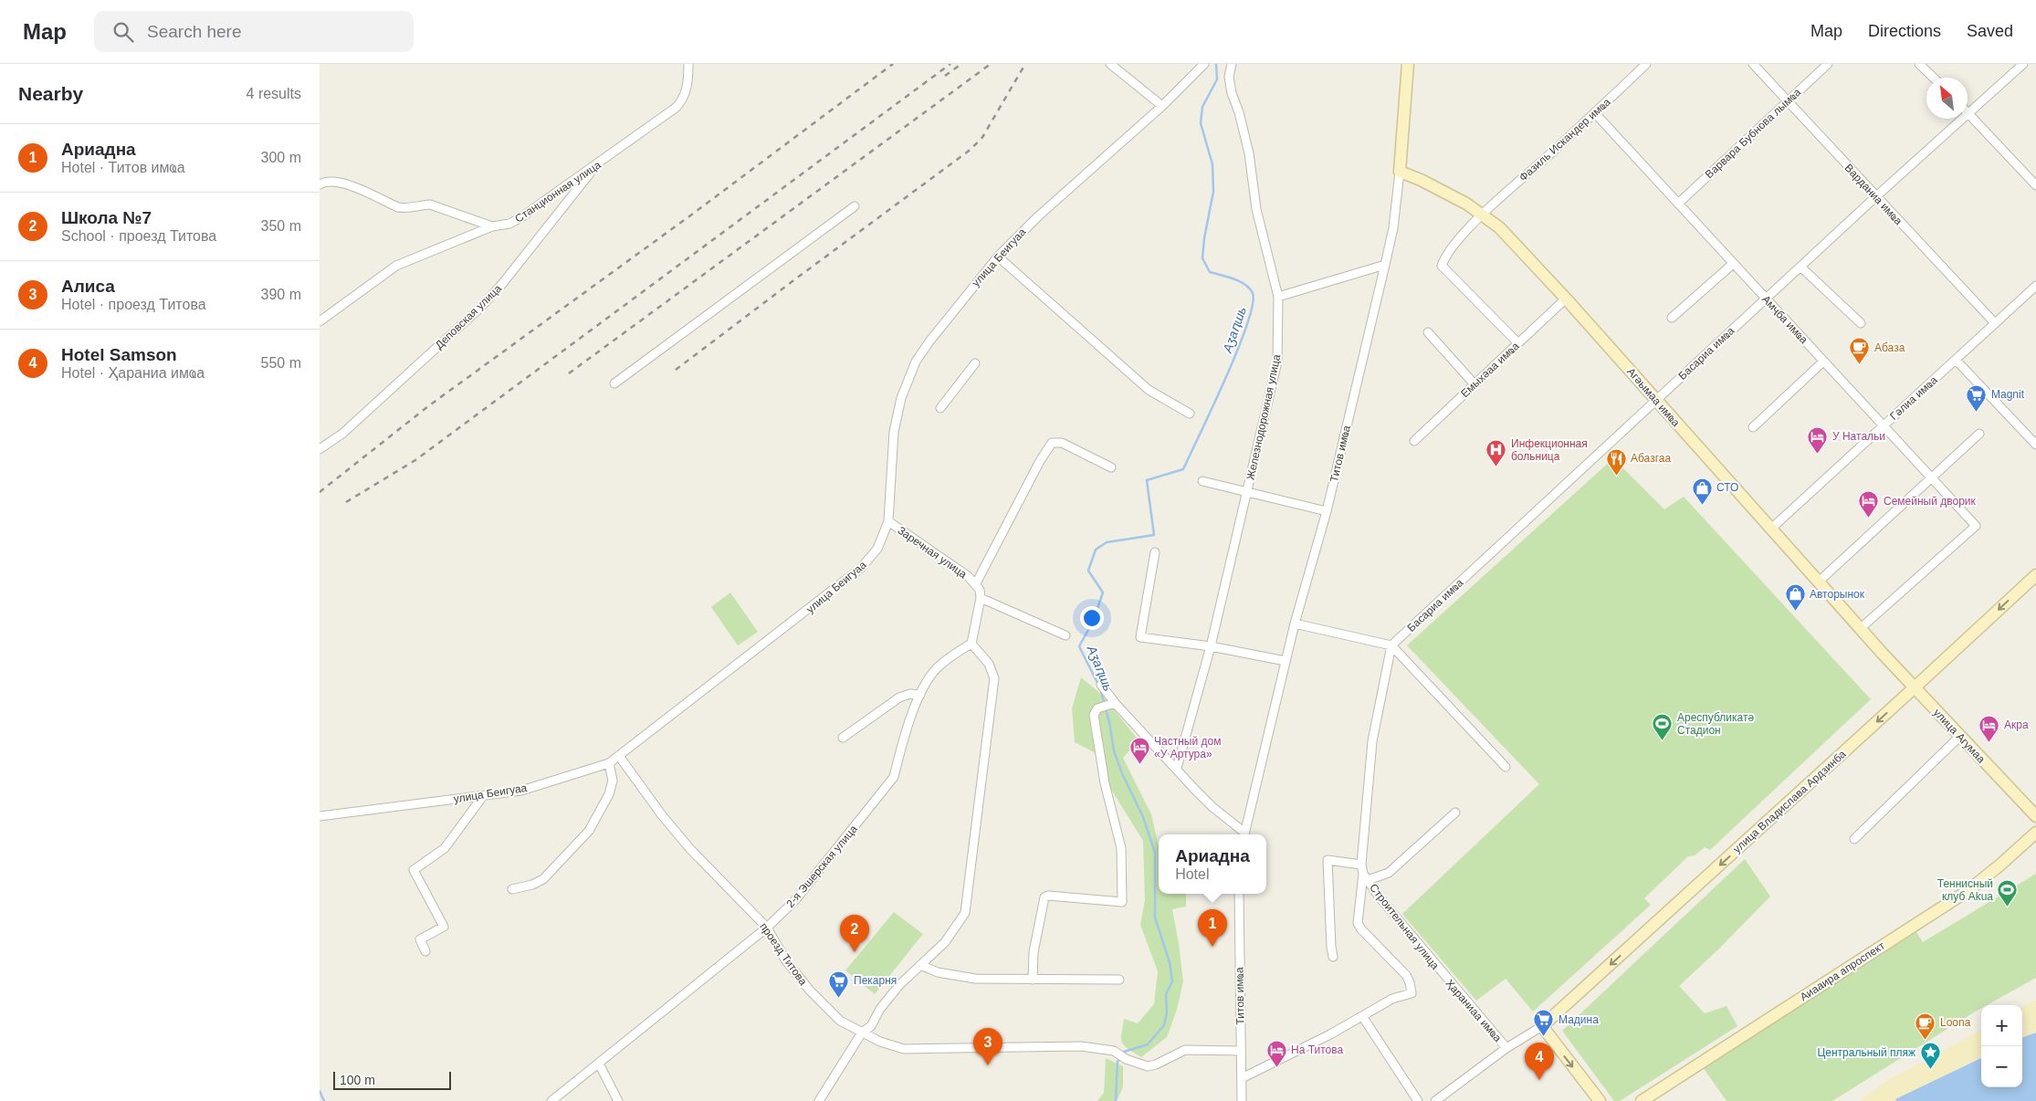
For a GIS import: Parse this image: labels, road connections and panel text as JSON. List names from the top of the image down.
{
  "streets": {
    "main road": [
      "Агәымаа имҩа",
      "Титов имҩа",
      "улица Агумаа",
      "улица Владислава Ардзинба",
      "Аиааира апроспект"
    ],
    "street": [
      "Варвара Бубнова лымҩа",
      "Фазиль Искандер имҩа",
      "Станционная улица",
      "Варданиа имҩа",
      "улица Беигуаа",
      "Деповская улица",
      "Амҷба имҩа",
      "Басариа имҩа",
      "Емыхәаа имҩа",
      "Гәлиа имҩа",
      "Железнодорожная улица",
      "Заречная улица",
      "2-я Эшерская улица",
      "Строительная улица",
      "проезд Титова",
      "Ҳараниаа имҩа"
    ]
  },
  "crossings": [
    ["Варвара Бубнова лымҩа", "Варданиа имҩа"],
    ["Варвара Бубнова лымҩа", "Амҷба имҩа"],
    ["Фазиль Искандер имҩа", "Амҷба имҩа"],
    ["Фазиль Искандер имҩа", "Емыхәаа имҩа"],
    ["Фазиль Искандер имҩа", "Агәымаа имҩа"],
    ["Станционная улица", "Деповская улица"],
    ["Варданиа имҩа", "Басариа имҩа"],
    ["Варданиа имҩа", "Гәлиа имҩа"],
    ["улица Беигуаа", "Заречная улица"],
    ["улица Беигуаа", "проезд Титова"],
    ["Амҷба имҩа", "Басариа имҩа"],
    ["Амҷба имҩа", "Агәымаа имҩа"],
    ["Амҷба имҩа", "Гәлиа имҩа"],
    ["Басариа имҩа", "Агәымаа имҩа"],
    ["Емыхәаа имҩа", "Агәымаа имҩа"],
    ["Агәымаа имҩа", "Гәлиа имҩа"],
    ["Агәымаа имҩа", "Титов имҩа"],
    ["Агәымаа имҩа", "улица Агумаа"],
    ["Титов имҩа", "проезд Титова"],
    ["улица Агумаа", "улица Владислава Ардзинба"],
    ["2-я Эшерская улица", "проезд Титова"],
    ["Строительная улица", "Ҳараниаа имҩа"]
  ],
  "one_way": ["улица Владислава Ардзинба"],
  "water": ["Аӡаԥшь"],
  "places": {
    "cafe": ["Абаза", "Loona"],
    "supermarket": ["Magnit", "Пекарня", "Мадина"],
    "hotel": [
      "У Натальи",
      "Семейный дворик",
      "Акра",
      "Частный дом «У Артура»",
      "На Титова"
    ],
    "hospital": ["Инфекционная больница"],
    "restaurant": ["Абазгаа"],
    "shop": ["СТО", "Авторынок"],
    "sports": ["Ареспубликатә Стадион", "Теннисный клуб Akua"],
    "place": ["Центральный пляж"]
  },
  "scale_bar": "100 m",
  "north": "top left",
  "page": {
    "header": "Map",
    "search": "Search here",
    "nav": ["Map", "Directions", "Saved"],
    "heading": ["Nearby", "4 results"],
    "list": [
      {
        "mark": "1",
        "name": "Ариадна",
        "note": "Hotel · Титов имҩа",
        "value": "300 m"
      },
      {
        "mark": "2",
        "name": "Школа №7",
        "note": "School · проезд Титова",
        "value": "350 m"
      },
      {
        "mark": "3",
        "name": "Алиса",
        "note": "Hotel · проезд Титова",
        "value": "390 m"
      },
      {
        "mark": "4",
        "name": "Hotel Samson",
        "note": "Hotel · Ҳараниа имҩа",
        "value": "550 m"
      }
    ],
    "popup": ["Ариадна", "Hotel"],
    "pins": [
      "1",
      "2",
      "3",
      "4"
    ],
    "map_buttons": ["+", "−"],
    "scale": "100 m"
  }
}
